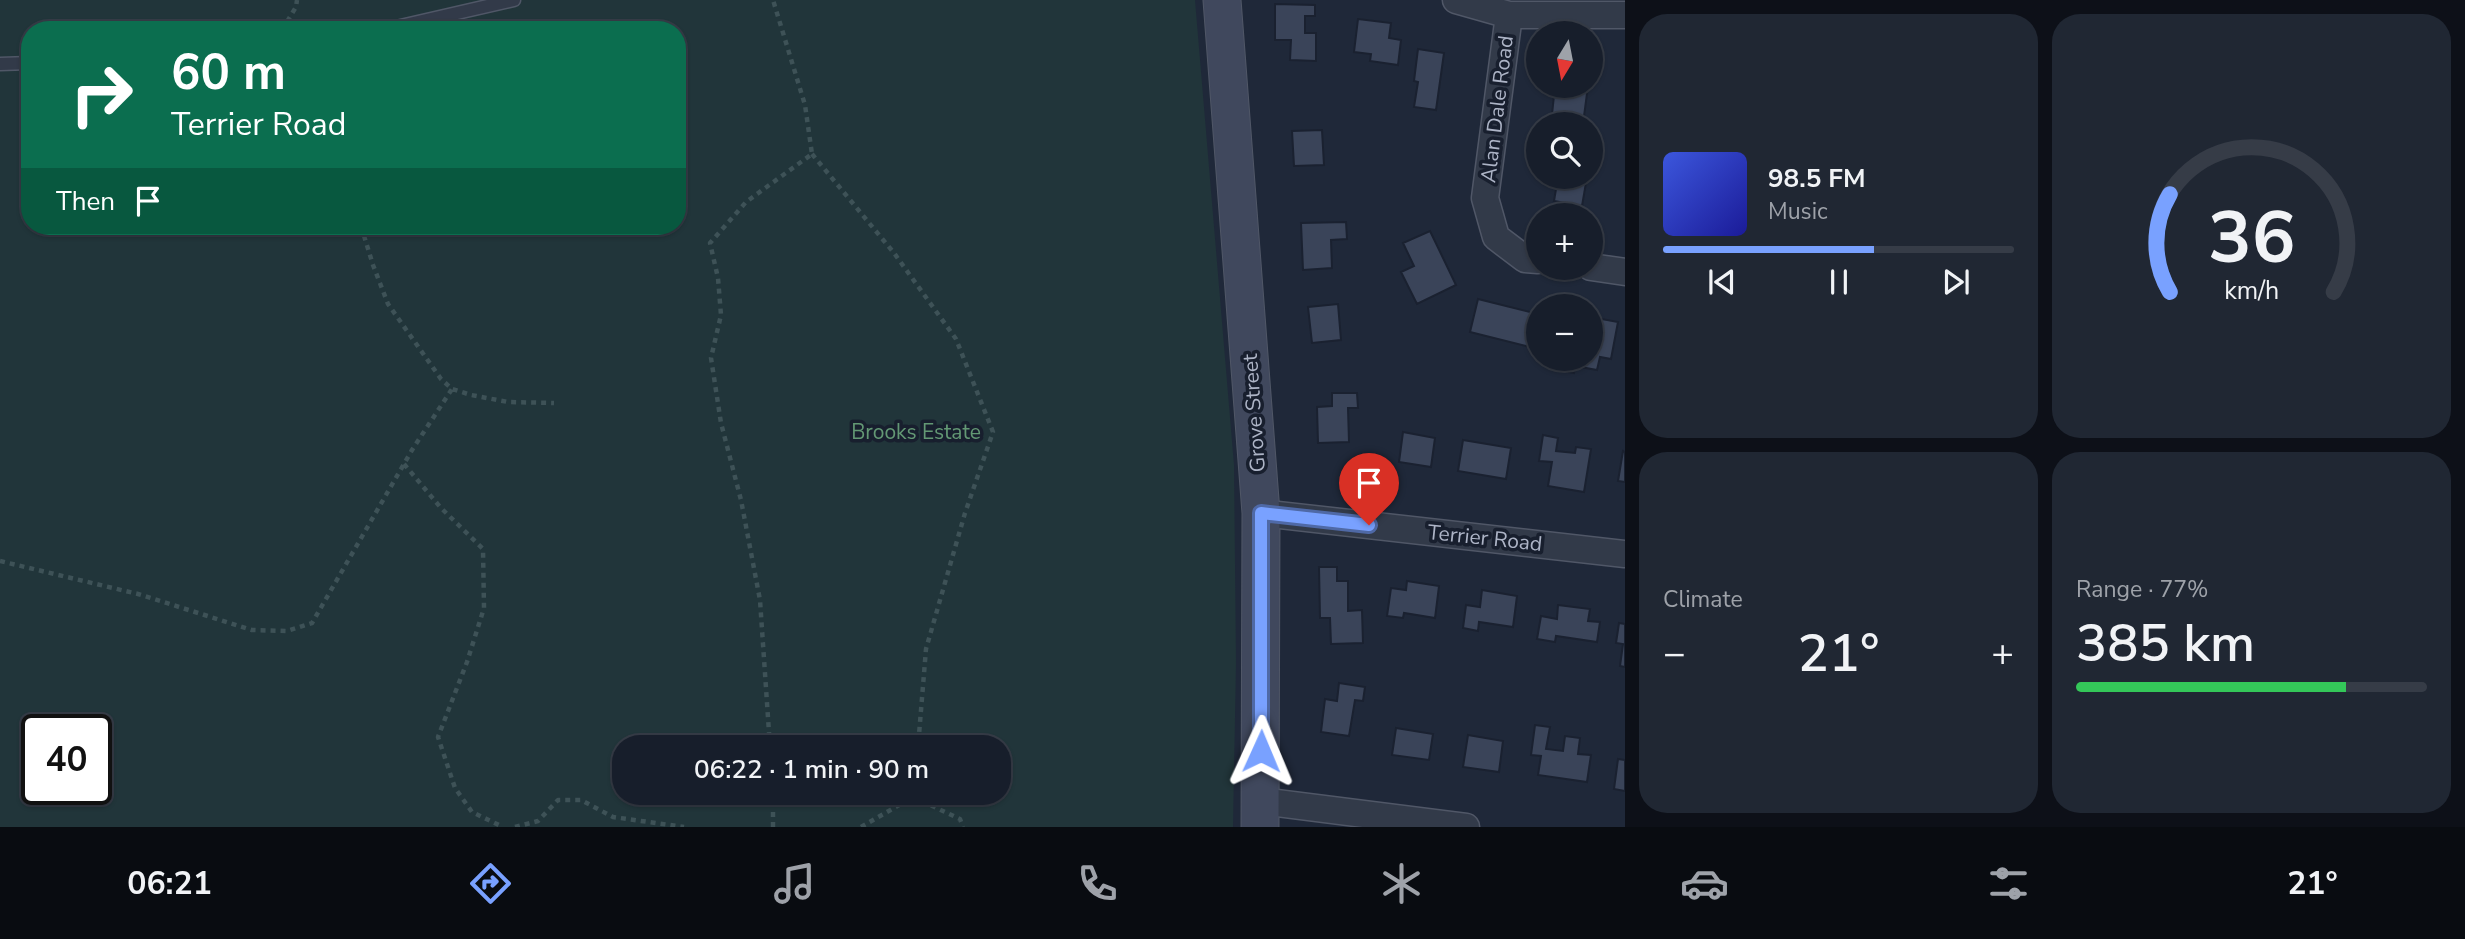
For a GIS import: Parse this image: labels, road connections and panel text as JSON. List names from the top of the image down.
{
  "streets": {
    "street": ["Alan Dale Road", "Grove Street", "Terrier Road"]
  },
  "crossings": [
    ["Grove Street", "Terrier Road"]
  ],
  "parks": ["Brooks Estate"],
  "north": "bottom",
  "page": {
    "map_buttons": ["+", "−"],
    "turn": ["60 m", "Terrier Road"],
    "song": ["98.5 FM", "Music"],
    "then": "Then",
    "tile": [
      "Climate",
      ["Range · 77%", "385 km"]
    ],
    "heat": ["−", "21°", "+"],
    "limit": "40",
    "trip": "06:22 · 1 min · 90 m",
    "tabs": ["06:21", "21°"],
    "gauge": ["36", "km/h"]
  }
}
